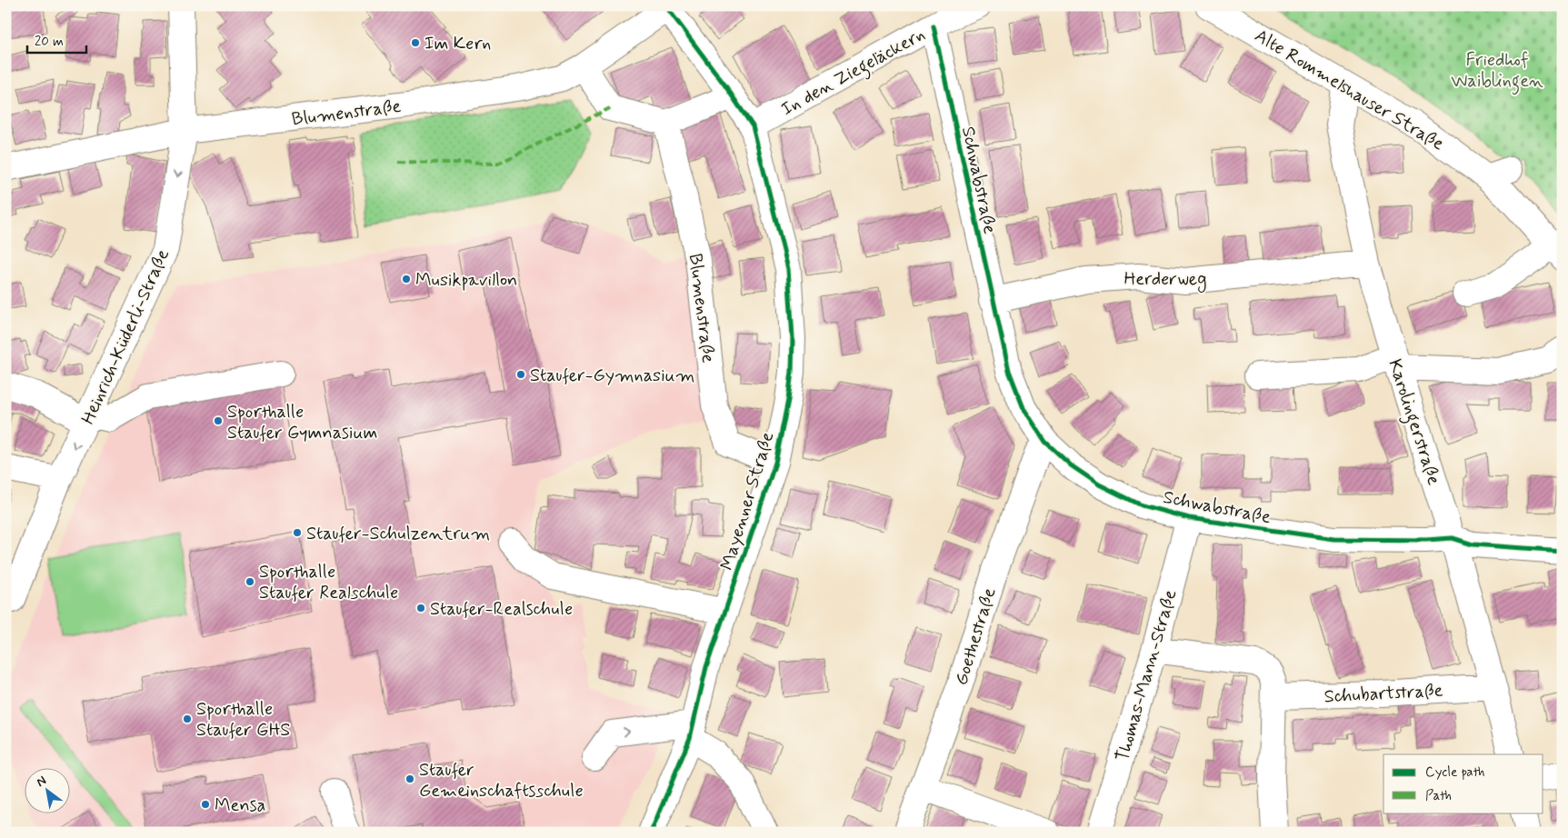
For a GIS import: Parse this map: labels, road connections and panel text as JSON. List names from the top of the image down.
{
  "streets": {
    "street": [
      "In den Ziegeläckern",
      "Alte Rommelshauser Straße",
      "Blumenstraße",
      "Schwabstraße",
      "Herderweg",
      "Heinrich-Küderli-Straße",
      "Karolingerstraße",
      "Mayenner Straße",
      "Goethestraße",
      "Thomas-Mann-Straße",
      "Schubartstraße"
    ]
  },
  "crossings": [
    ["In den Ziegeläckern", "Schwabstraße"],
    ["In den Ziegeläckern", "Mayenner Straße"],
    ["Alte Rommelshauser Straße", "Karolingerstraße"],
    ["Blumenstraße", "Heinrich-Küderli-Straße"],
    ["Blumenstraße", "Mayenner Straße"],
    ["Schwabstraße", "Herderweg"],
    ["Schwabstraße", "Karolingerstraße"],
    ["Schwabstraße", "Goethestraße"],
    ["Schwabstraße", "Thomas-Mann-Straße"],
    ["Herderweg", "Karolingerstraße"],
    ["Karolingerstraße", "Schubartstraße"]
  ],
  "one_way": ["Heinrich-Küderli-Straße"],
  "parks": ["Friedhof Waiblingen"],
  "places": [
    "Im Kern",
    "Musikpavillon",
    "Staufer-Gymnasium",
    "Sporthalle Staufer Gymnasium",
    "Staufer-Schulzentrum",
    "Sporthalle Staufer Realschule",
    "Staufer-Realschule",
    "Sporthalle Staufer GHS",
    "Staufer Gemeinschaftsschule",
    "Mensa"
  ],
  "legend": ["Cycle path", "Path"],
  "scale_bar": "20 m",
  "north": "top left"
}
